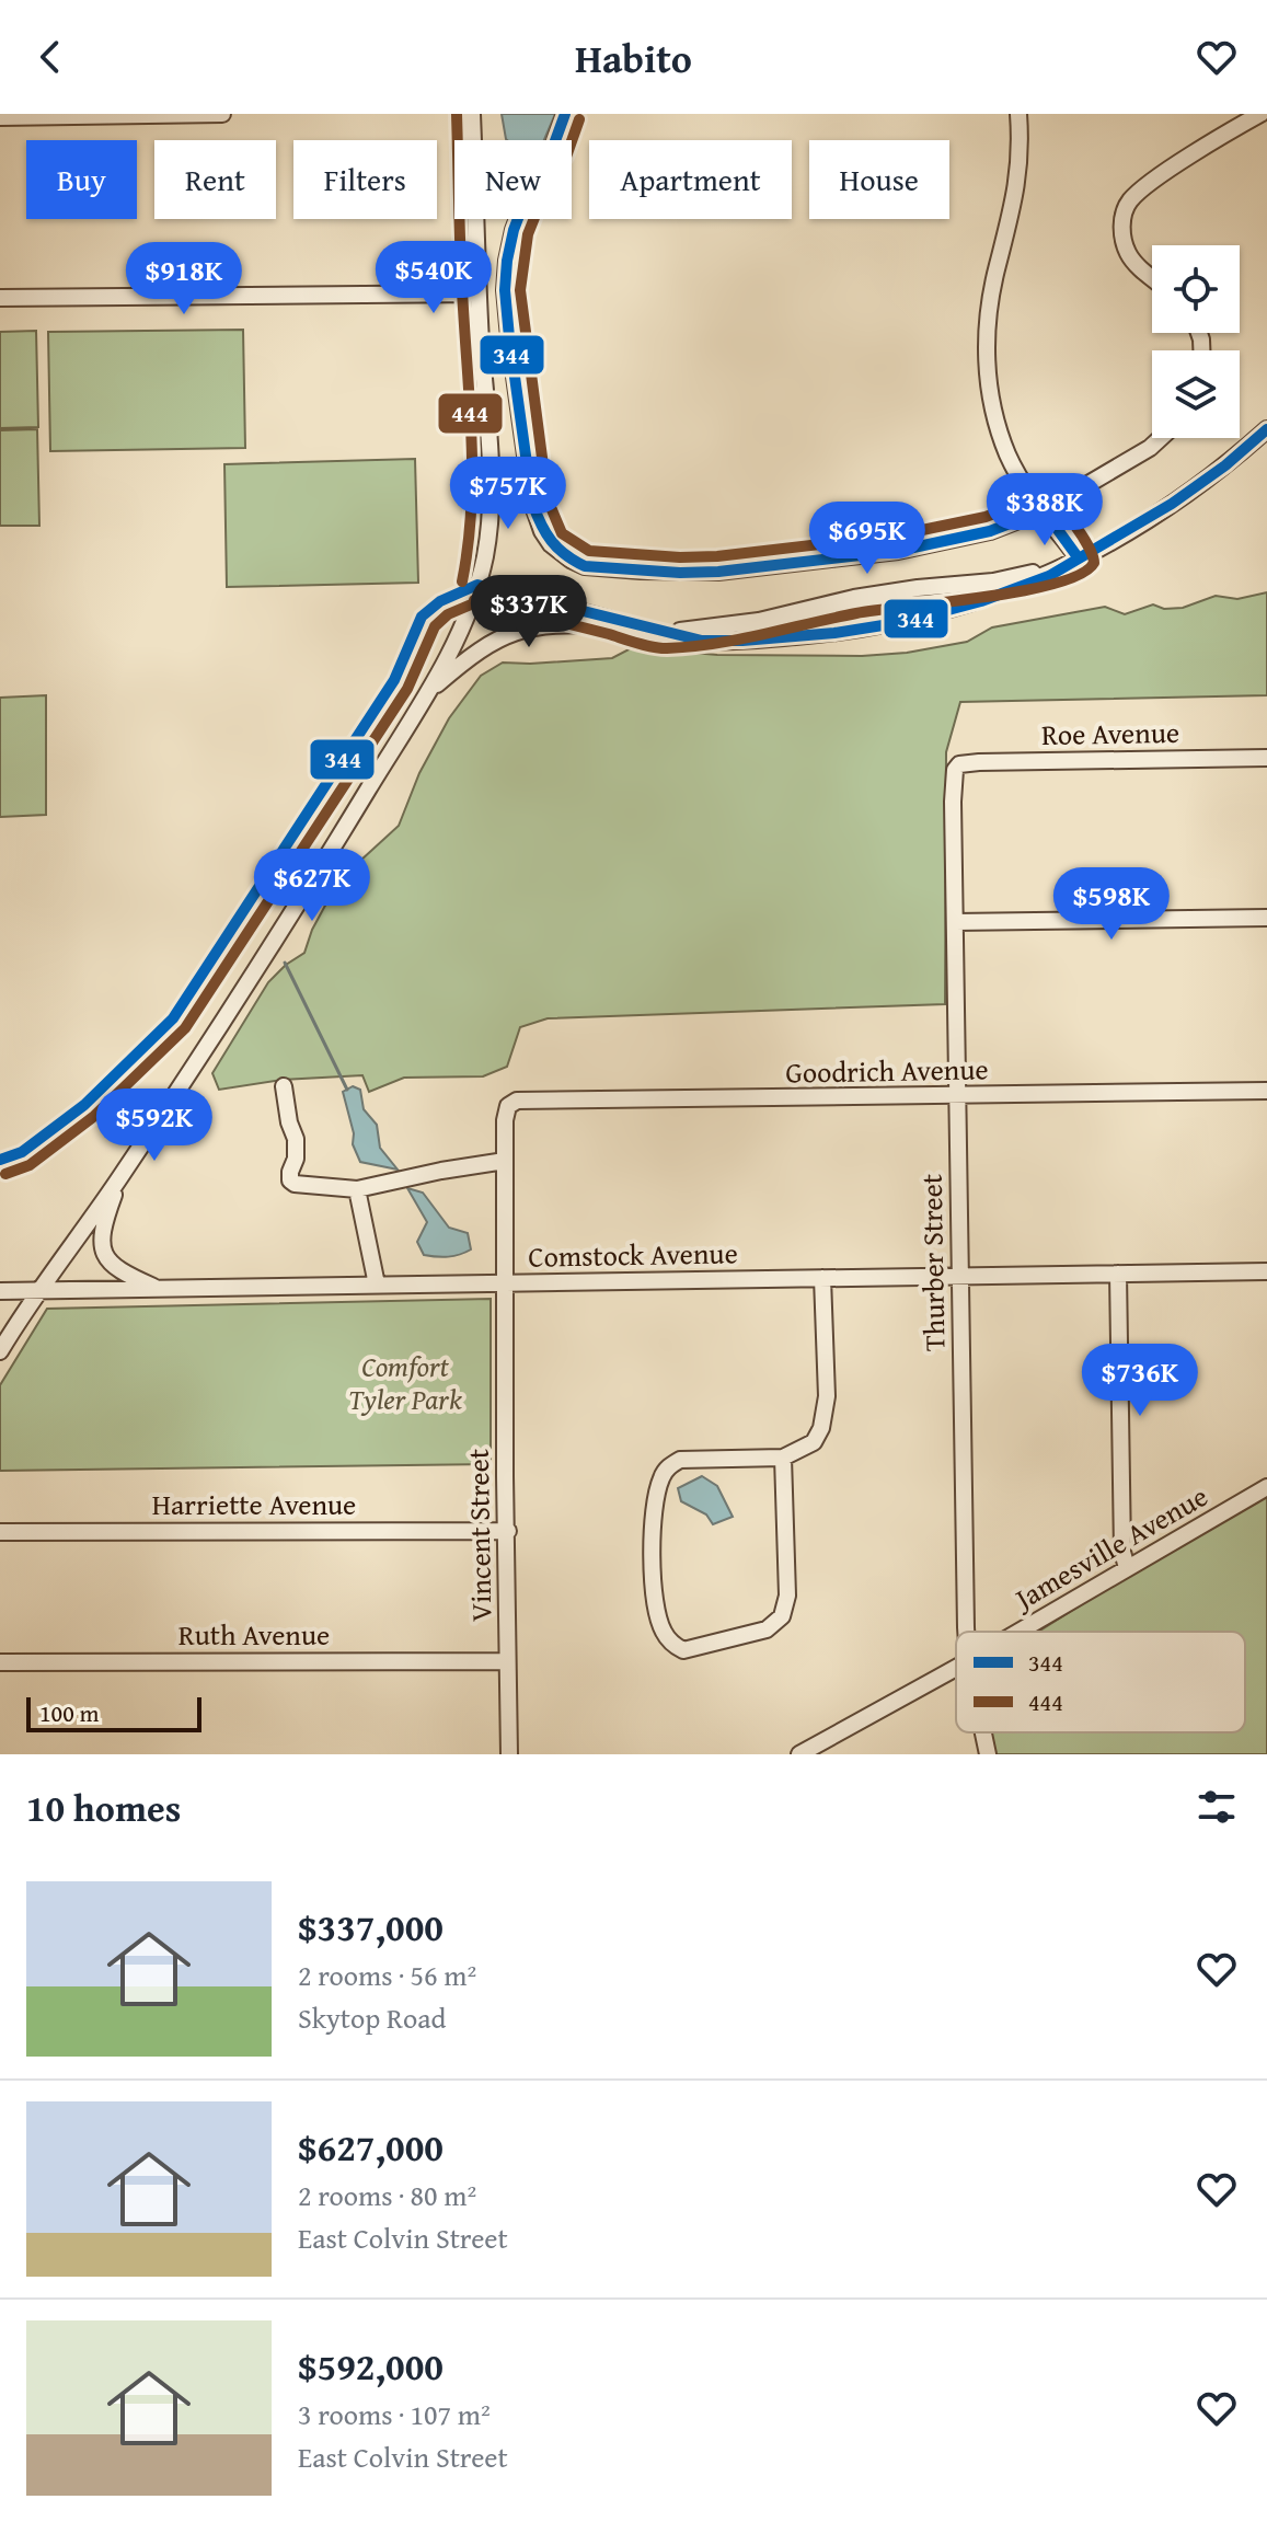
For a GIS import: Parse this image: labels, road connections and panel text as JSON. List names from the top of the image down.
{
  "streets": {
    "street": [
      "Roe Avenue",
      "Goodrich Avenue",
      "Comstock Avenue",
      "Thurber Street",
      "Harriette Avenue",
      "Vincent Street",
      "Jamesville Avenue",
      "Ruth Avenue"
    ]
  },
  "crossings": [
    ["Roe Avenue", "Thurber Street"],
    ["Goodrich Avenue", "Thurber Street"],
    ["Goodrich Avenue", "Vincent Street"],
    ["Comstock Avenue", "Thurber Street"],
    ["Comstock Avenue", "Vincent Street"],
    ["Harriette Avenue", "Vincent Street"],
    ["Vincent Street", "Ruth Avenue"]
  ],
  "parks": ["Comfort Tyler Park"],
  "lines": ["transit line 344", "transit line 444"],
  "legend": ["344", "444"],
  "scale_bar": "100 m",
  "page": {
    "header": "Habito",
    "chip": [
      "Buy",
      "Rent",
      "Filters",
      "New",
      "Apartment",
      "House"
    ],
    "price": [
      "$540K",
      "$918K",
      "$757K",
      "$388K",
      "$695K",
      "$337K",
      "$627K",
      "$598K",
      "$592K",
      "$736K"
    ],
    "scale": "100 m",
    "heading": "10 homes",
    "list": [
      {
        "name": "$337,000",
        "note": "2 rooms · 56 m² · Skytop Road"
      },
      {
        "name": "$627,000",
        "note": "2 rooms · 80 m² · East Colvin Street"
      },
      {
        "name": "$592,000",
        "note": "3 rooms · 107 m² · East Colvin Street"
      }
    ]
  }
}
